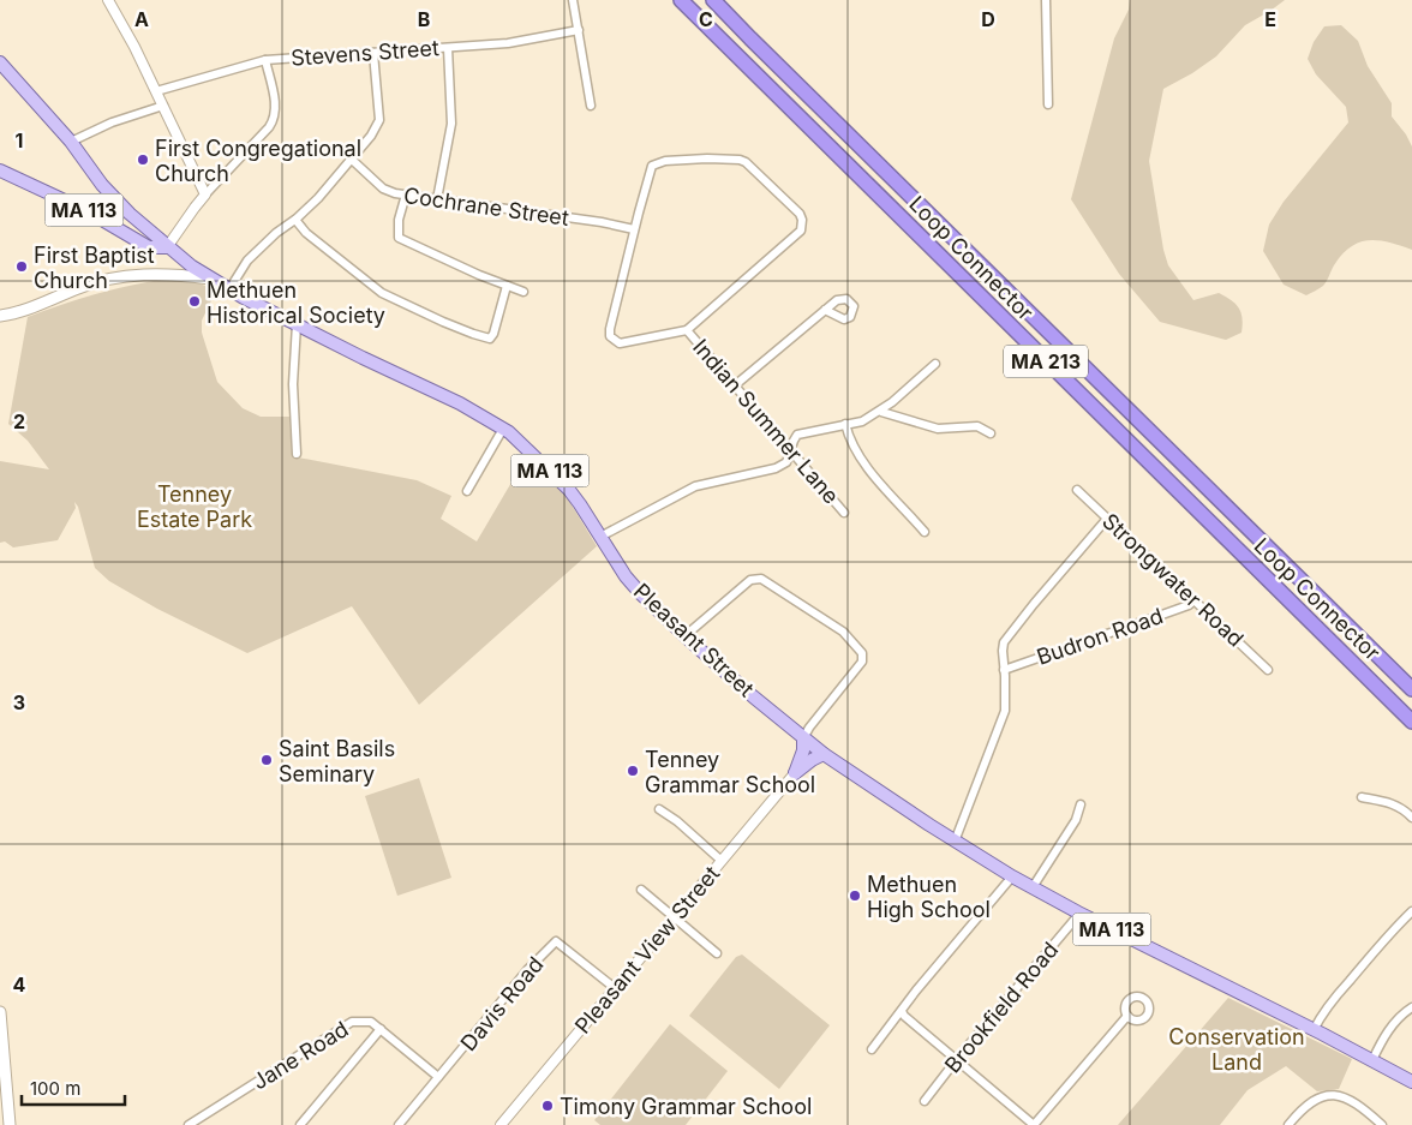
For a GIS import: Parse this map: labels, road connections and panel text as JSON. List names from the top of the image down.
{
  "streets": {
    "highway": ["Loop Connector", "MA 213"],
    "main road": ["MA 113", "Pleasant Street"],
    "street": [
      "Stevens Street",
      "Cochrane Street",
      "Indian Summer Lane",
      "Strongwater Road",
      "Budron Road",
      "Pleasant View Street",
      "Davis Road",
      "Brookfield Road",
      "Jane Road"
    ]
  },
  "crossings": [
    ["MA 113", "Pleasant Street"],
    ["Strongwater Road", "Budron Road"],
    ["Pleasant Street", "Brookfield Road"],
    ["Pleasant View Street", "Davis Road"],
    ["Davis Road", "Jane Road"]
  ],
  "parks": ["Tenney Estate Park", "Conservation Land"],
  "places": [
    "First Congregational Church",
    "First Baptist Church",
    "Methuen Historical Society",
    "Saint Basils Seminary",
    "Tenney Grammar School",
    "Methuen High School",
    "Timony Grammar School"
  ],
  "scale_bar": "100 m",
  "grid": {
    "columns": [
      "A",
      "B",
      "C",
      "D",
      "E"
    ],
    "rows": [
      "1",
      "2",
      "3",
      "4"
    ]
  }
}
